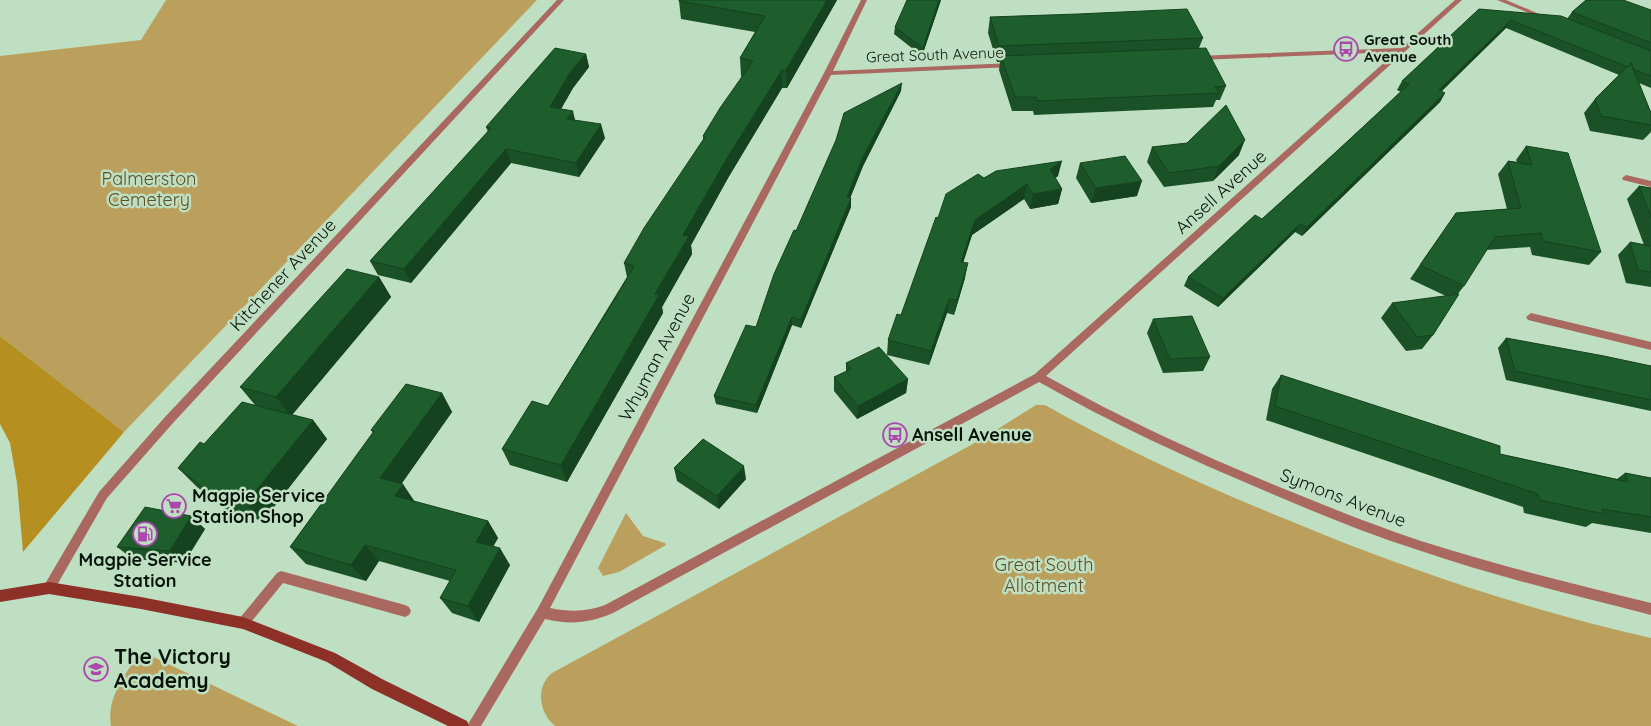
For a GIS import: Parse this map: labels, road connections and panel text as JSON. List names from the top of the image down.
{
  "streets": {
    "street": [
      "Great South Avenue",
      "Ansell Avenue",
      "Kitchener Avenue",
      "Whyman Avenue",
      "Symons Avenue"
    ]
  },
  "crossings": [
    ["Great South Avenue", "Whyman Avenue"],
    ["Ansell Avenue", "Whyman Avenue"],
    ["Ansell Avenue", "Symons Avenue"]
  ],
  "parks": ["Palmerston Cemetery", "Great South Allotment"],
  "places": {
    "bus stop": ["Great South Avenue", "Ansell Avenue"],
    "supermarket": ["Magpie Service Station Shop"],
    "fuel station": ["Magpie Service Station"],
    "school or university": ["The Victory Academy"]
  }
}
